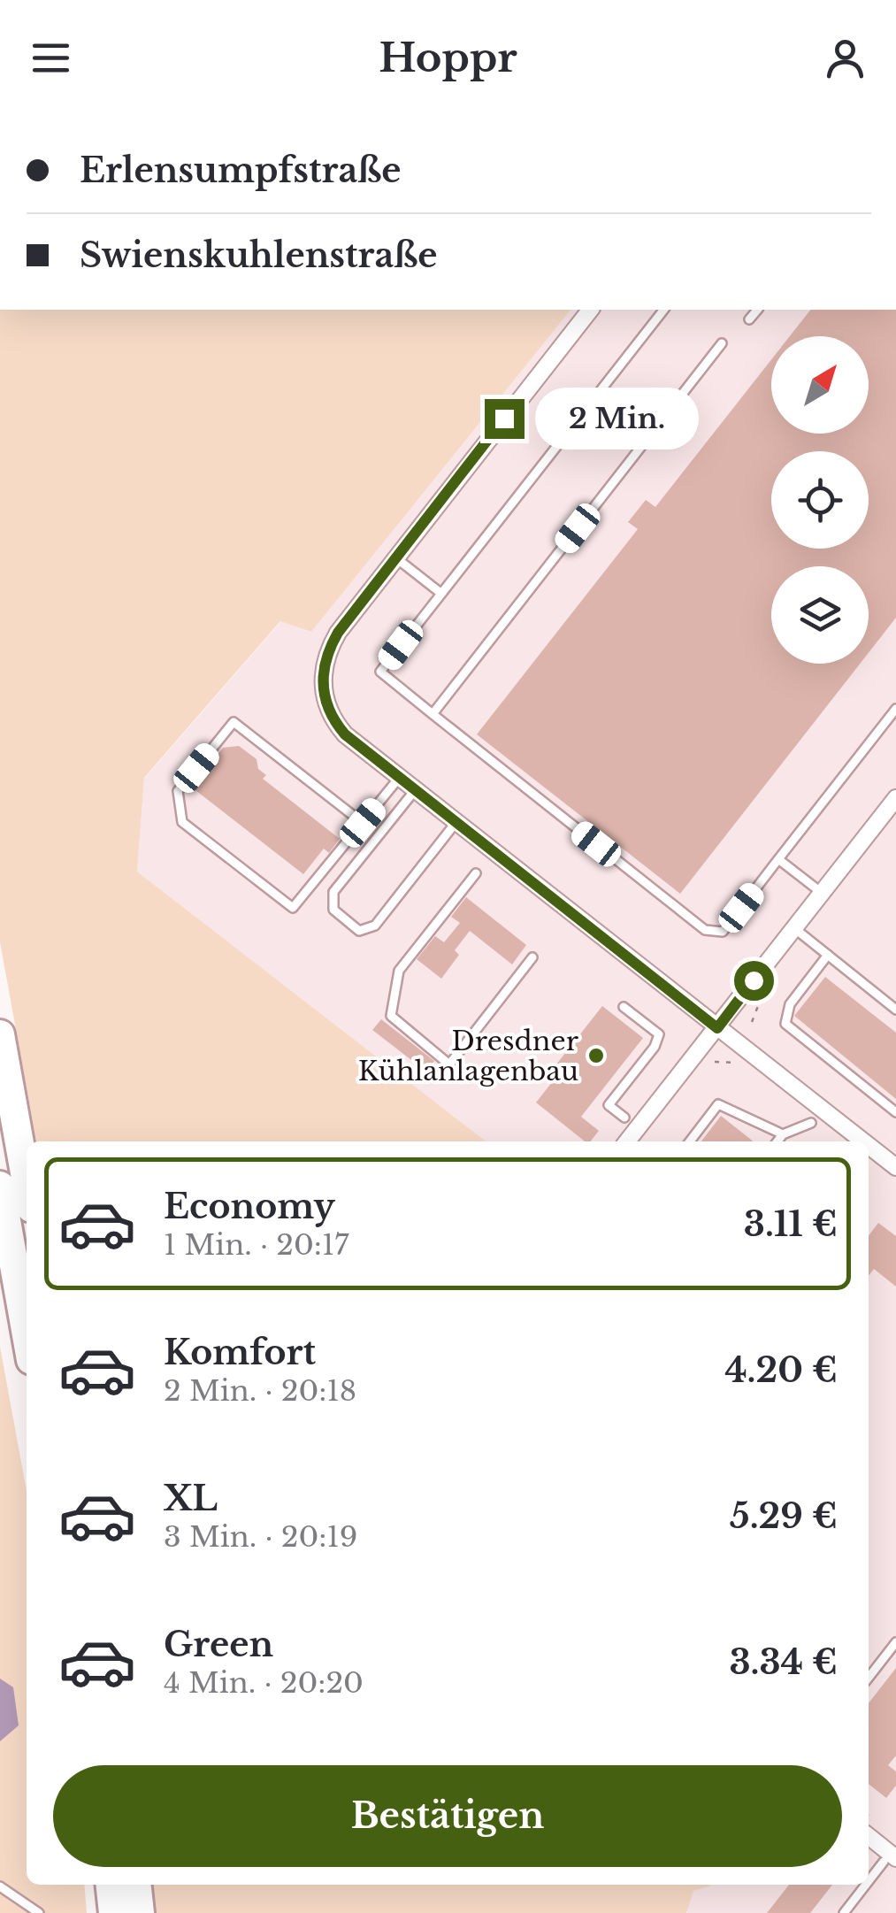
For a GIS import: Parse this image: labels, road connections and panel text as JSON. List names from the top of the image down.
{
  "places": ["Dresdner Kühlanlagenbau"],
  "north": "top right",
  "page": {
    "header": "Hoppr",
    "banner": ["Erlensumpfstraße", "Swienskuhlenstraße"],
    "bubble": "2 Min.",
    "list": [
      {
        "name": "Economy",
        "note": "1 Min. · 20:17",
        "value": "3.11 €"
      },
      {
        "name": "Komfort",
        "note": "2 Min. · 20:18",
        "value": "4.20 €"
      },
      {
        "name": "XL",
        "note": "3 Min. · 20:19",
        "value": "5.29 €"
      },
      {
        "name": "Green",
        "note": "4 Min. · 20:20",
        "value": "3.34 €"
      }
    ],
    "buttons": "Bestätigen"
  }
}
